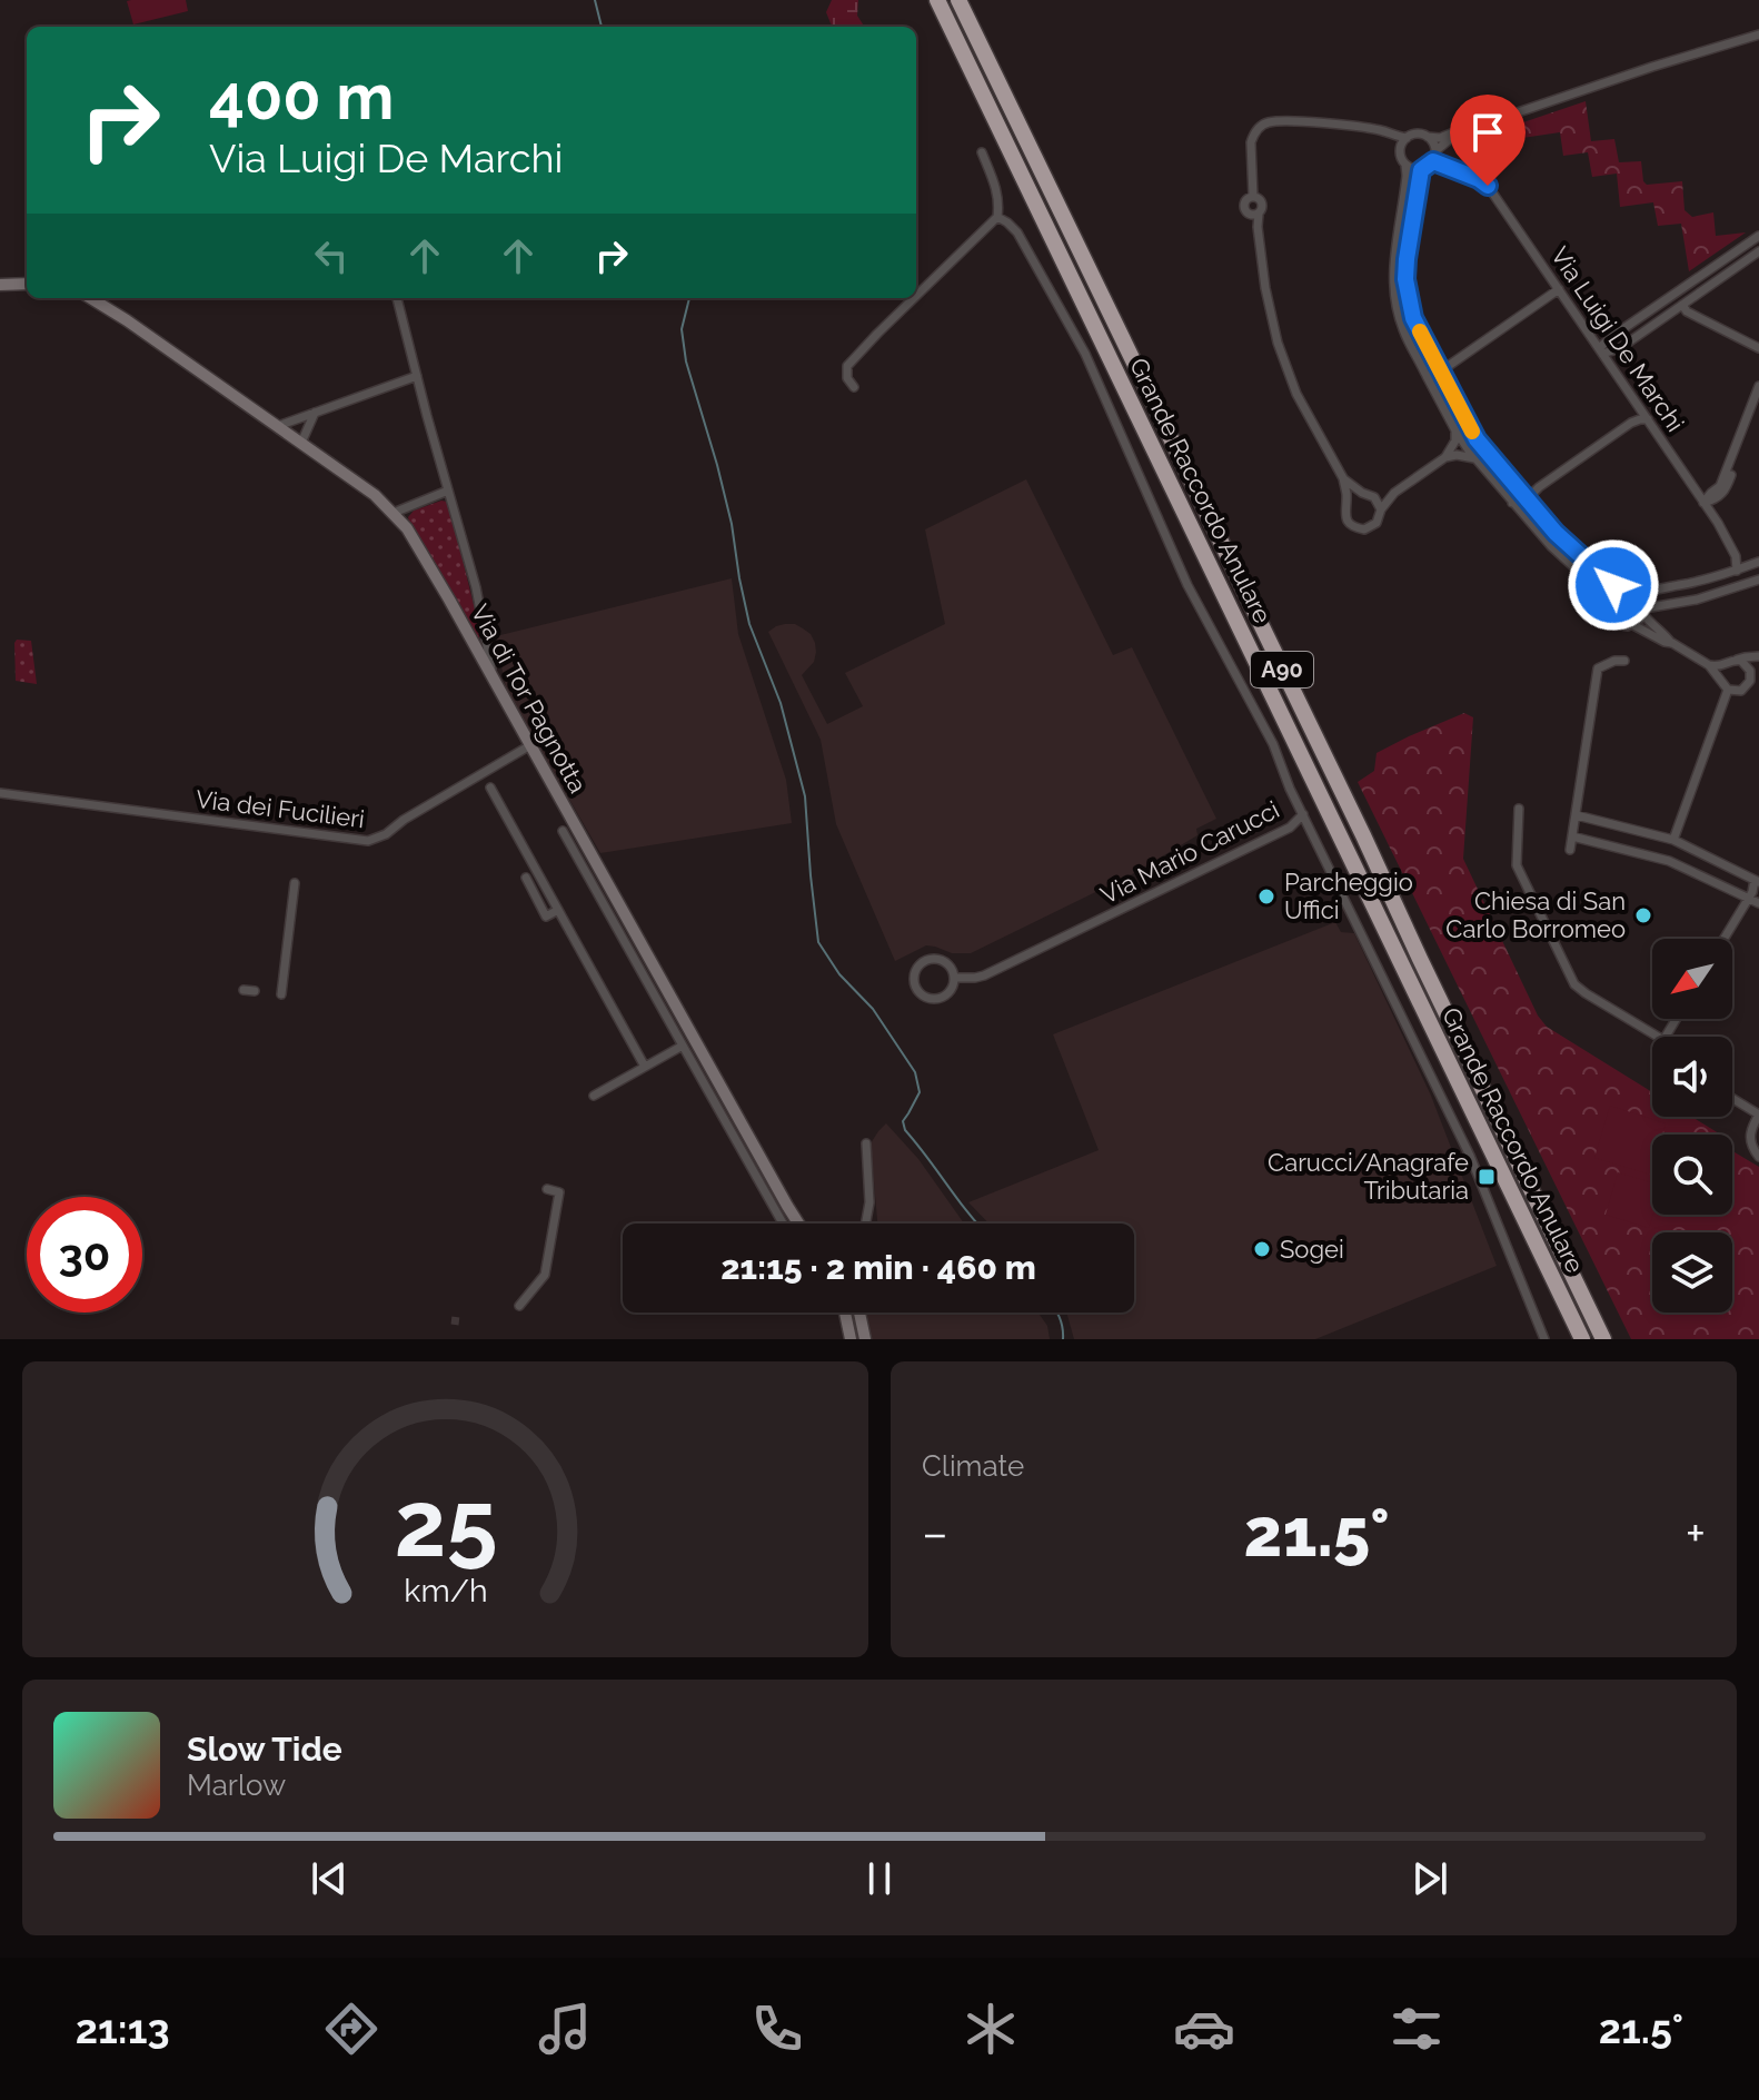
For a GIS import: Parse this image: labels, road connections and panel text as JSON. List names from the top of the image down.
{
  "streets": {
    "highway": ["Grande Raccordo Anulare", "A90"],
    "street": [
      "Via Luigi De Marchi",
      "Via di Tor Pagnotta",
      "Via dei Fucilieri",
      "Via Mario Carucci"
    ]
  },
  "crossings": [
    ["Via di Tor Pagnotta", "Via dei Fucilieri"]
  ],
  "places": {
    "other": ["Parcheggio Uffici", "Chiesa di San Carlo Borromeo", "Sogei"],
    "transit": ["Carucci/Anagrafe Tributaria"]
  },
  "north": "bottom left",
  "page": {
    "turn": ["400 m", "Via Luigi De Marchi"],
    "limit": "30",
    "trip": "21:15 · 2 min · 460 m",
    "tile": "Climate",
    "heat": ["−", "21.5°", "+"],
    "song": ["Slow Tide", "Marlow"],
    "tabs": ["21:13", "21.5°"],
    "gauge": ["25", "km/h"]
  }
}
